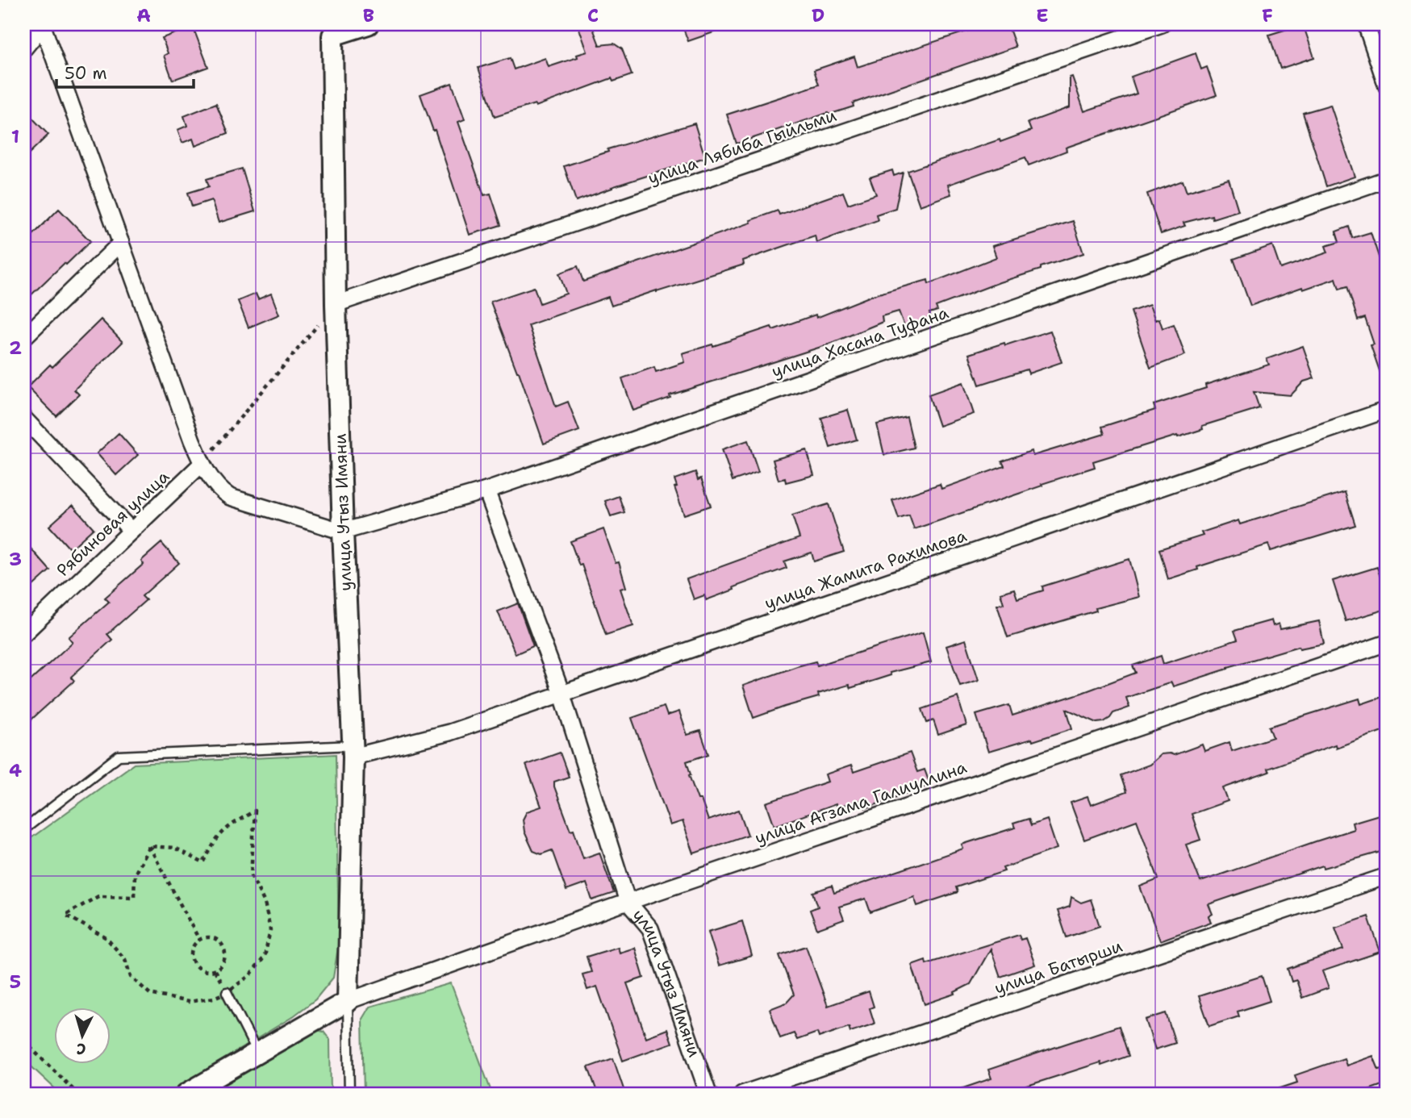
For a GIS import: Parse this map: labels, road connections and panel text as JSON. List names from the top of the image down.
{
  "streets": {
    "street": [
      "улица Лябиба Гыйльми",
      "улица Хасана Туфана",
      "улица Утыз Имяни",
      "Рябиновая улица",
      "улица Жамита Рахимова",
      "улица Агзама Галиуллина",
      "улица Батырши"
    ]
  },
  "crossings": [
    ["улица Лябиба Гыйльми", "улица Утыз Имяни"],
    ["улица Хасана Туфана", "улица Утыз Имяни"],
    ["улица Утыз Имяни", "улица Жамита Рахимова"],
    ["улица Утыз Имяни", "улица Агзама Галиуллина"]
  ],
  "scale_bar": "50 m",
  "north": "bottom",
  "grid": {
    "columns": [
      "A",
      "B",
      "C",
      "D",
      "E",
      "F"
    ],
    "rows": [
      "1",
      "2",
      "3",
      "4",
      "5"
    ]
  }
}
